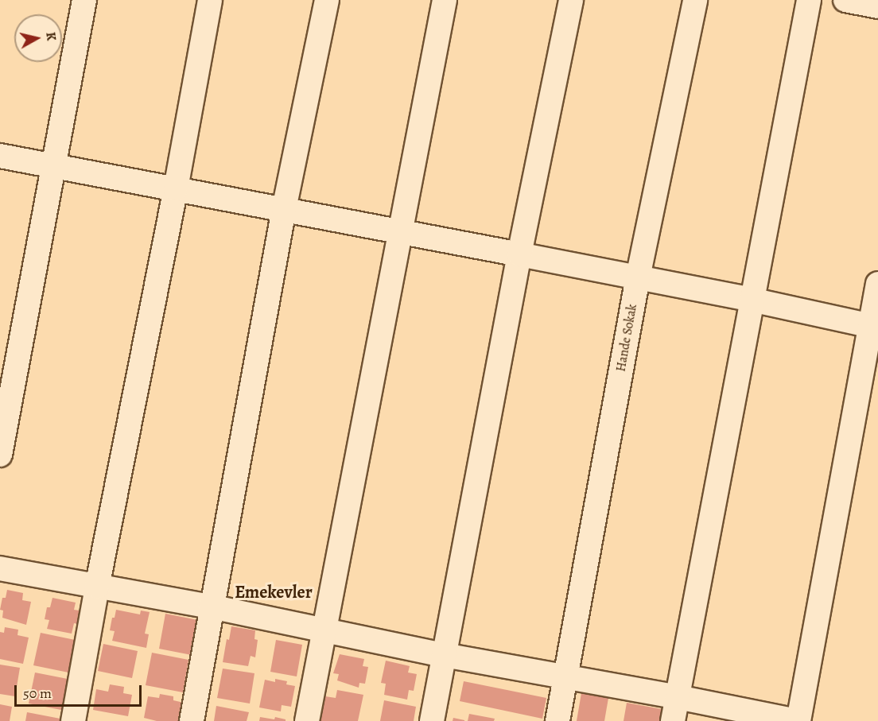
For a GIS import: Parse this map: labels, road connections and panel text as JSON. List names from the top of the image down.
{
  "streets": {
    "street": ["Hande Sokak"]
  },
  "districts": ["Emekevler"],
  "scale_bar": "50 m",
  "north": "right"
}
